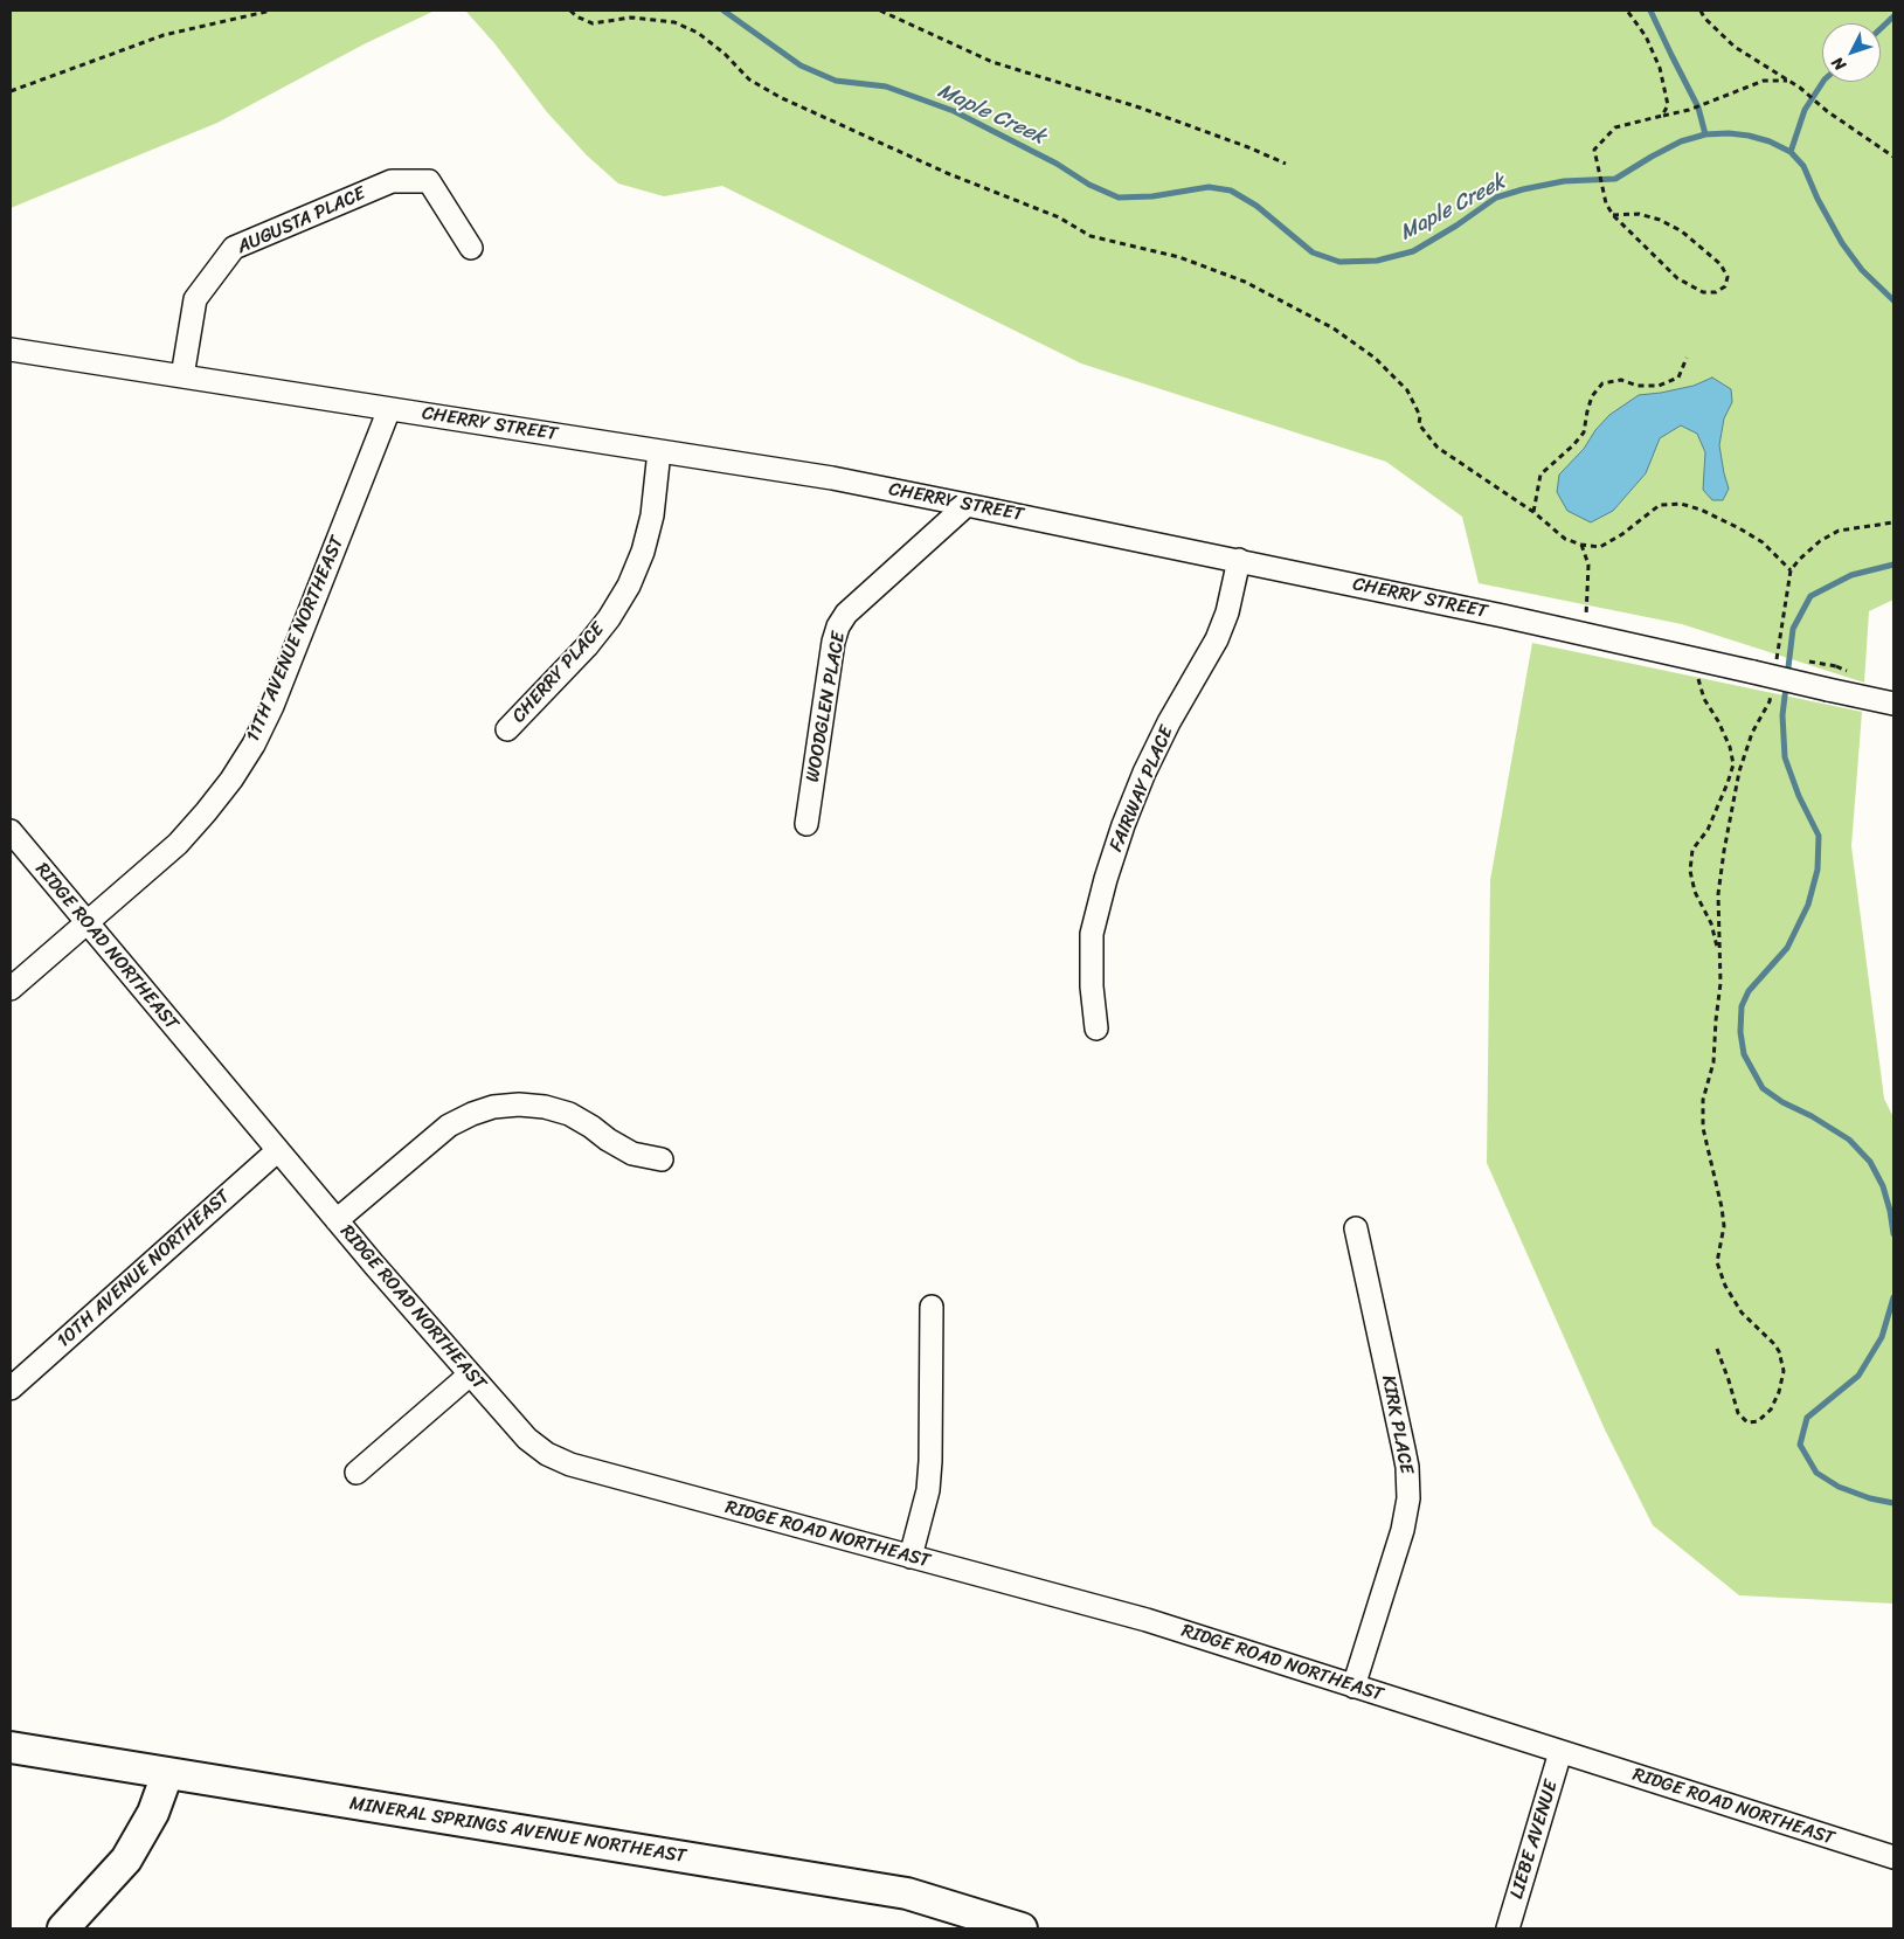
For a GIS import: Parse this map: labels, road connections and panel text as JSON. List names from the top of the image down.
{
  "streets": {
    "main road": ["MINERAL SPRINGS AVENUE NORTHEAST"],
    "street": [
      "AUGUSTA PLACE",
      "CHERRY STREET",
      "11TH AVENUE NORTHEAST",
      "CHERRY PLACE",
      "WOODGLEN PLACE",
      "FAIRWAY PLACE",
      "RIDGE ROAD NORTHEAST",
      "10TH AVENUE NORTHEAST",
      "KIRK PLACE",
      "LIEBE AVENUE"
    ]
  },
  "crossings": [
    ["AUGUSTA PLACE", "CHERRY STREET"],
    ["CHERRY STREET", "11TH AVENUE NORTHEAST"],
    ["CHERRY STREET", "CHERRY PLACE"],
    ["CHERRY STREET", "WOODGLEN PLACE"],
    ["CHERRY STREET", "FAIRWAY PLACE"],
    ["11TH AVENUE NORTHEAST", "RIDGE ROAD NORTHEAST"],
    ["RIDGE ROAD NORTHEAST", "10TH AVENUE NORTHEAST"],
    ["RIDGE ROAD NORTHEAST", "KIRK PLACE"],
    ["RIDGE ROAD NORTHEAST", "LIEBE AVENUE"]
  ],
  "water": ["Maple Creek"],
  "north": "bottom left"
}
